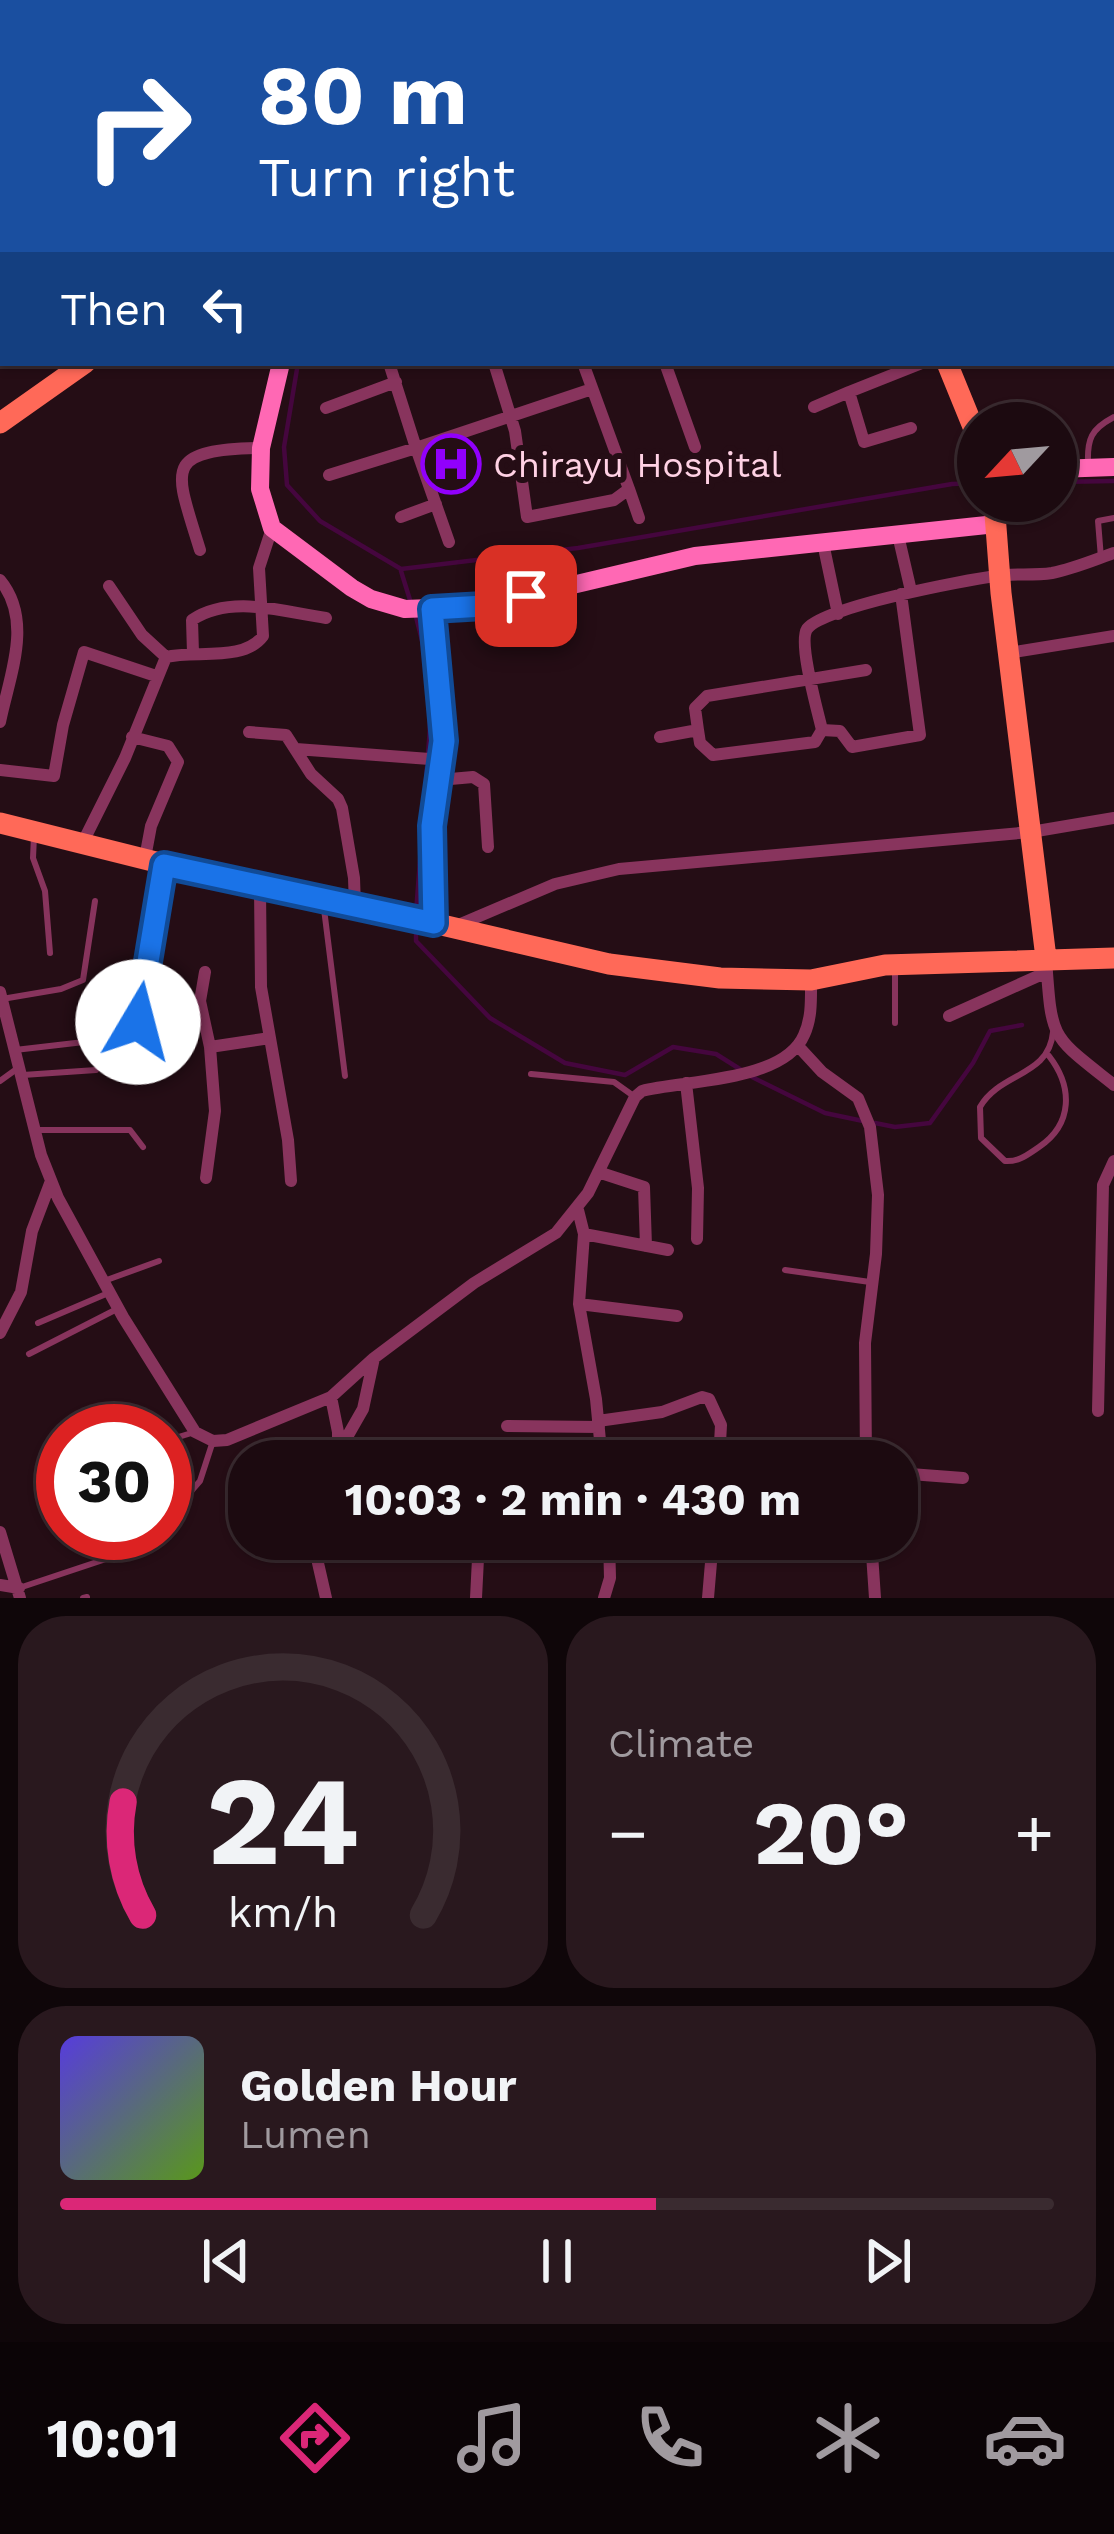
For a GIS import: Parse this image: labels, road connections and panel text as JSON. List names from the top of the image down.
{
  "places": {
    "hospital": ["Chirayu Hospital"]
  },
  "north": "bottom left",
  "page": {
    "turn": ["80 m", "Turn right"],
    "then": "Then",
    "limit": "30",
    "trip": "10:03 · 2 min · 430 m",
    "tile": "Climate",
    "heat": ["−", "20°", "+"],
    "song": ["Golden Hour", "Lumen"],
    "tabs": "10:01",
    "gauge": ["24", "km/h"]
  }
}
